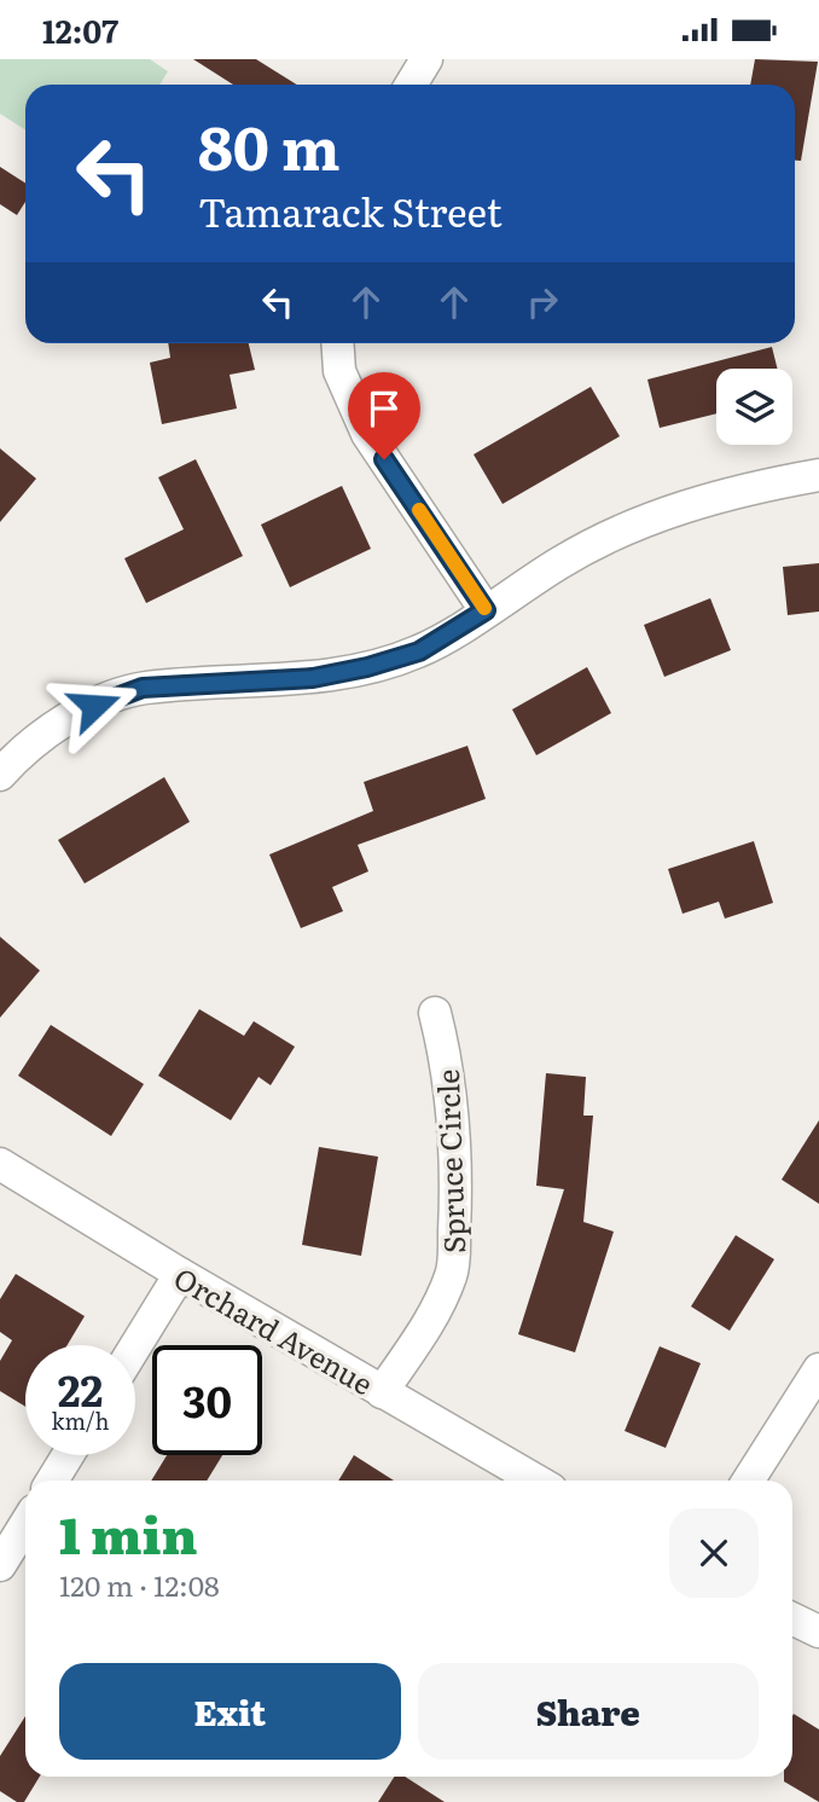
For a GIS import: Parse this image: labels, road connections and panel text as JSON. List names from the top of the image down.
{
  "streets": {
    "street": ["Spruce Circle", "Orchard Avenue"]
  },
  "crossings": [
    ["Spruce Circle", "Orchard Avenue"]
  ],
  "page": {
    "status": "12:07",
    "turn": ["80 m", "Tamarack Street"],
    "speed": "22 km/h",
    "limit": "30",
    "heading": ["1 min", "120 m · 12:08"],
    "buttons": ["Exit", "Share"]
  }
}
